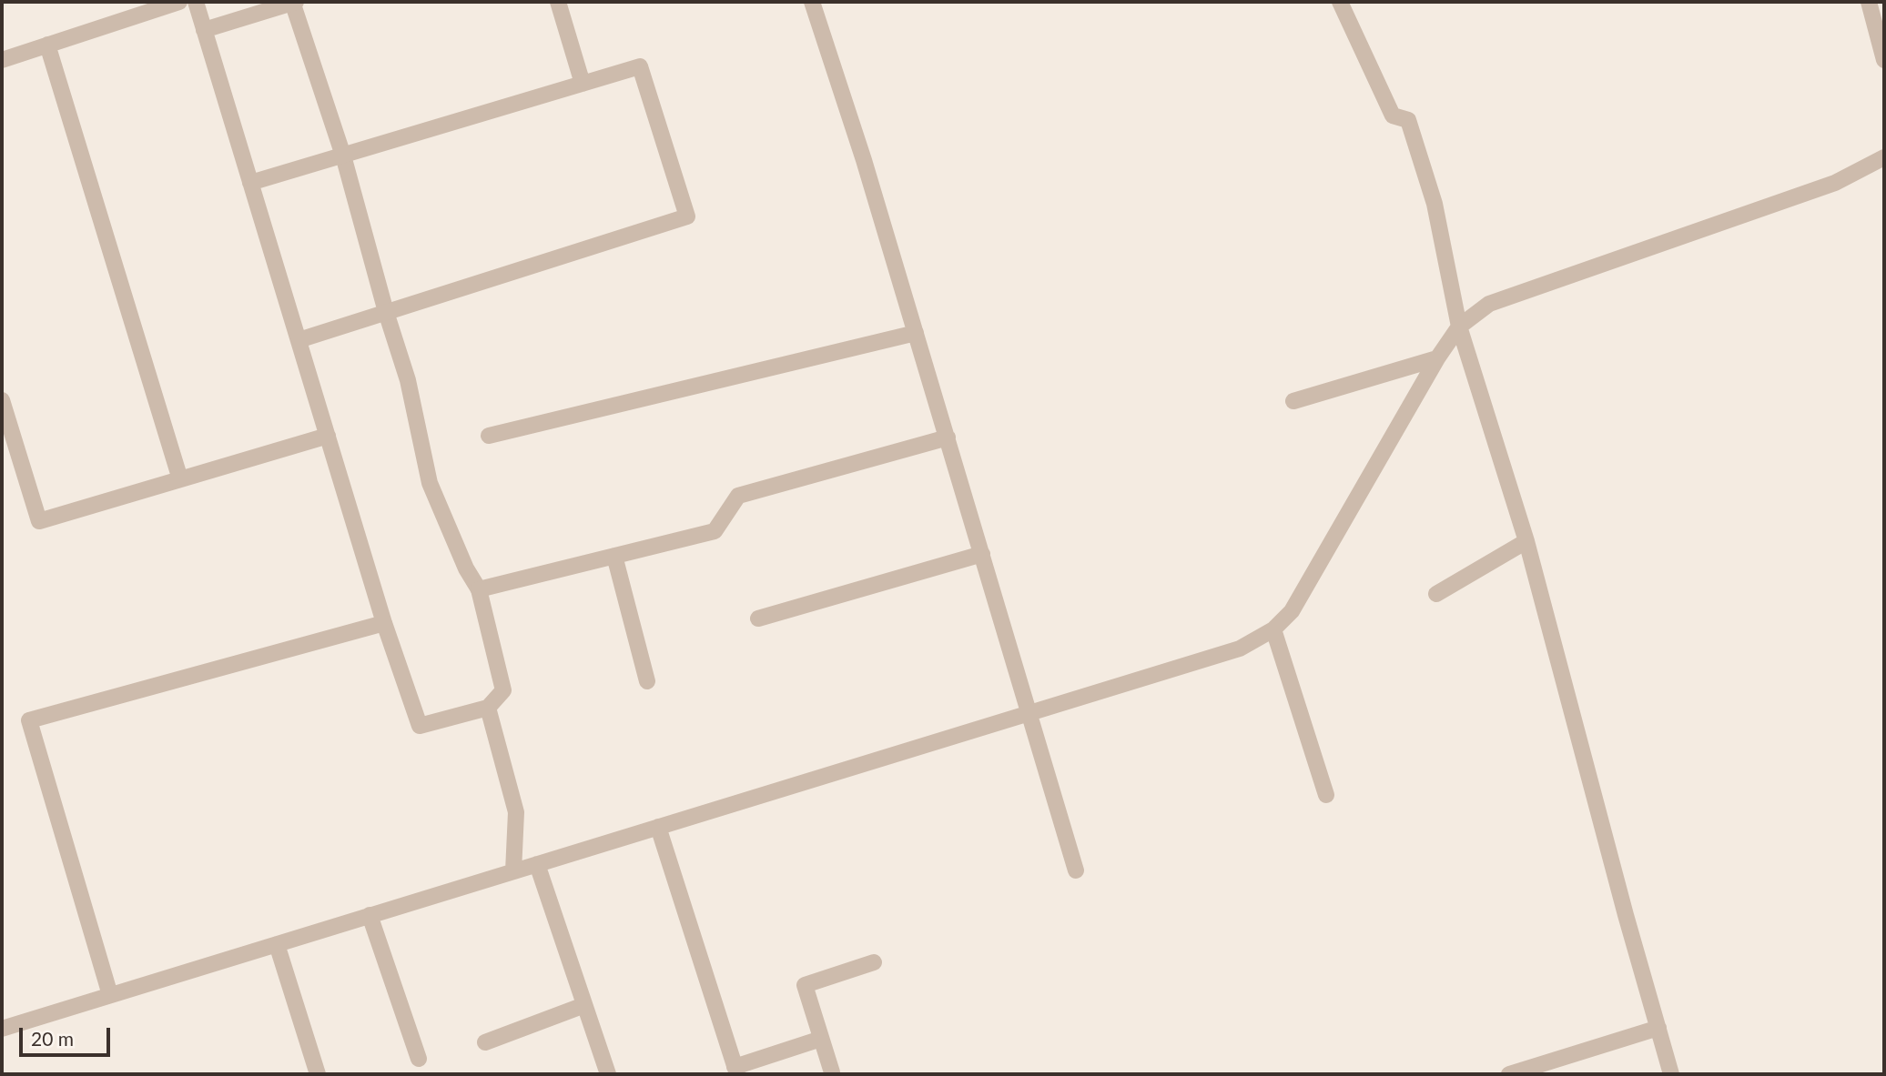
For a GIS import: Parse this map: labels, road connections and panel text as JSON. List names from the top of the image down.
{
  "scale_bar": "20 m"
}
